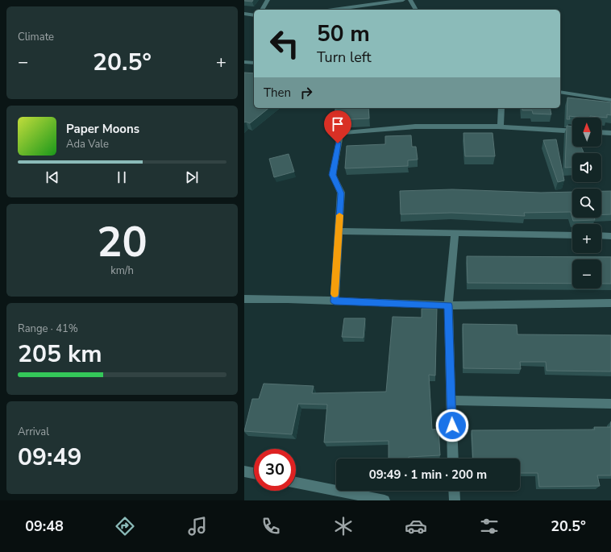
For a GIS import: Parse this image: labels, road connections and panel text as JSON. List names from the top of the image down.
{
  "north": "top",
  "page": {
    "tile": [
      "Climate",
      ["20", "km/h"],
      ["Range · 41%", "205 km"],
      ["Arrival", "09:49"]
    ],
    "turn": ["50 m", "Turn left"],
    "heat": ["−", "20.5°", "+"],
    "then": "Then",
    "song": ["Paper Moons", "Ada Vale"],
    "map_buttons": ["+", "−"],
    "limit": "30",
    "trip": "09:49 · 1 min · 200 m",
    "tabs": ["09:48", "20.5°"]
  }
}
